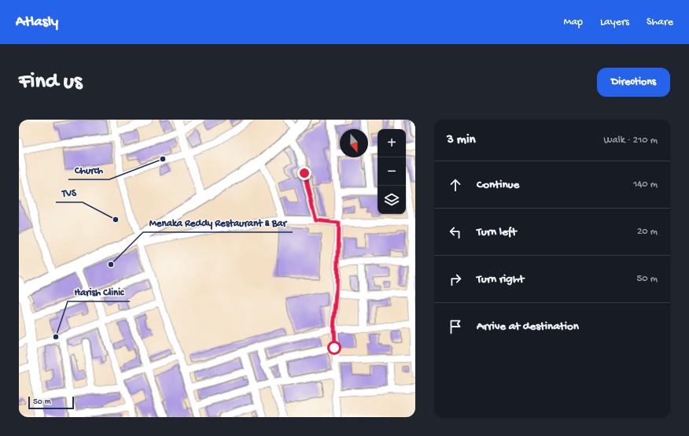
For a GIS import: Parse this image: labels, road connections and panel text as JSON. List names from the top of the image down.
{
  "places": [
    "Church",
    "TVS",
    "Menaka Reddy Restaurant & Bar",
    "Harish Clinic"
  ],
  "scale_bar": "50 m",
  "north": "bottom",
  "page": {
    "header": "Atlasly",
    "nav": ["Map", "Layers", "Share"],
    "buttons": "Directions",
    "title": "Find us",
    "heading": ["3 min", "Walk · 210 m"],
    "map_buttons": ["+", "−"],
    "list": [
      ["Continue", "140 m"],
      ["Turn left", "20 m"],
      ["Turn right", "50 m"],
      "Arrive at destination"
    ],
    "scale": "50 m"
  }
}
